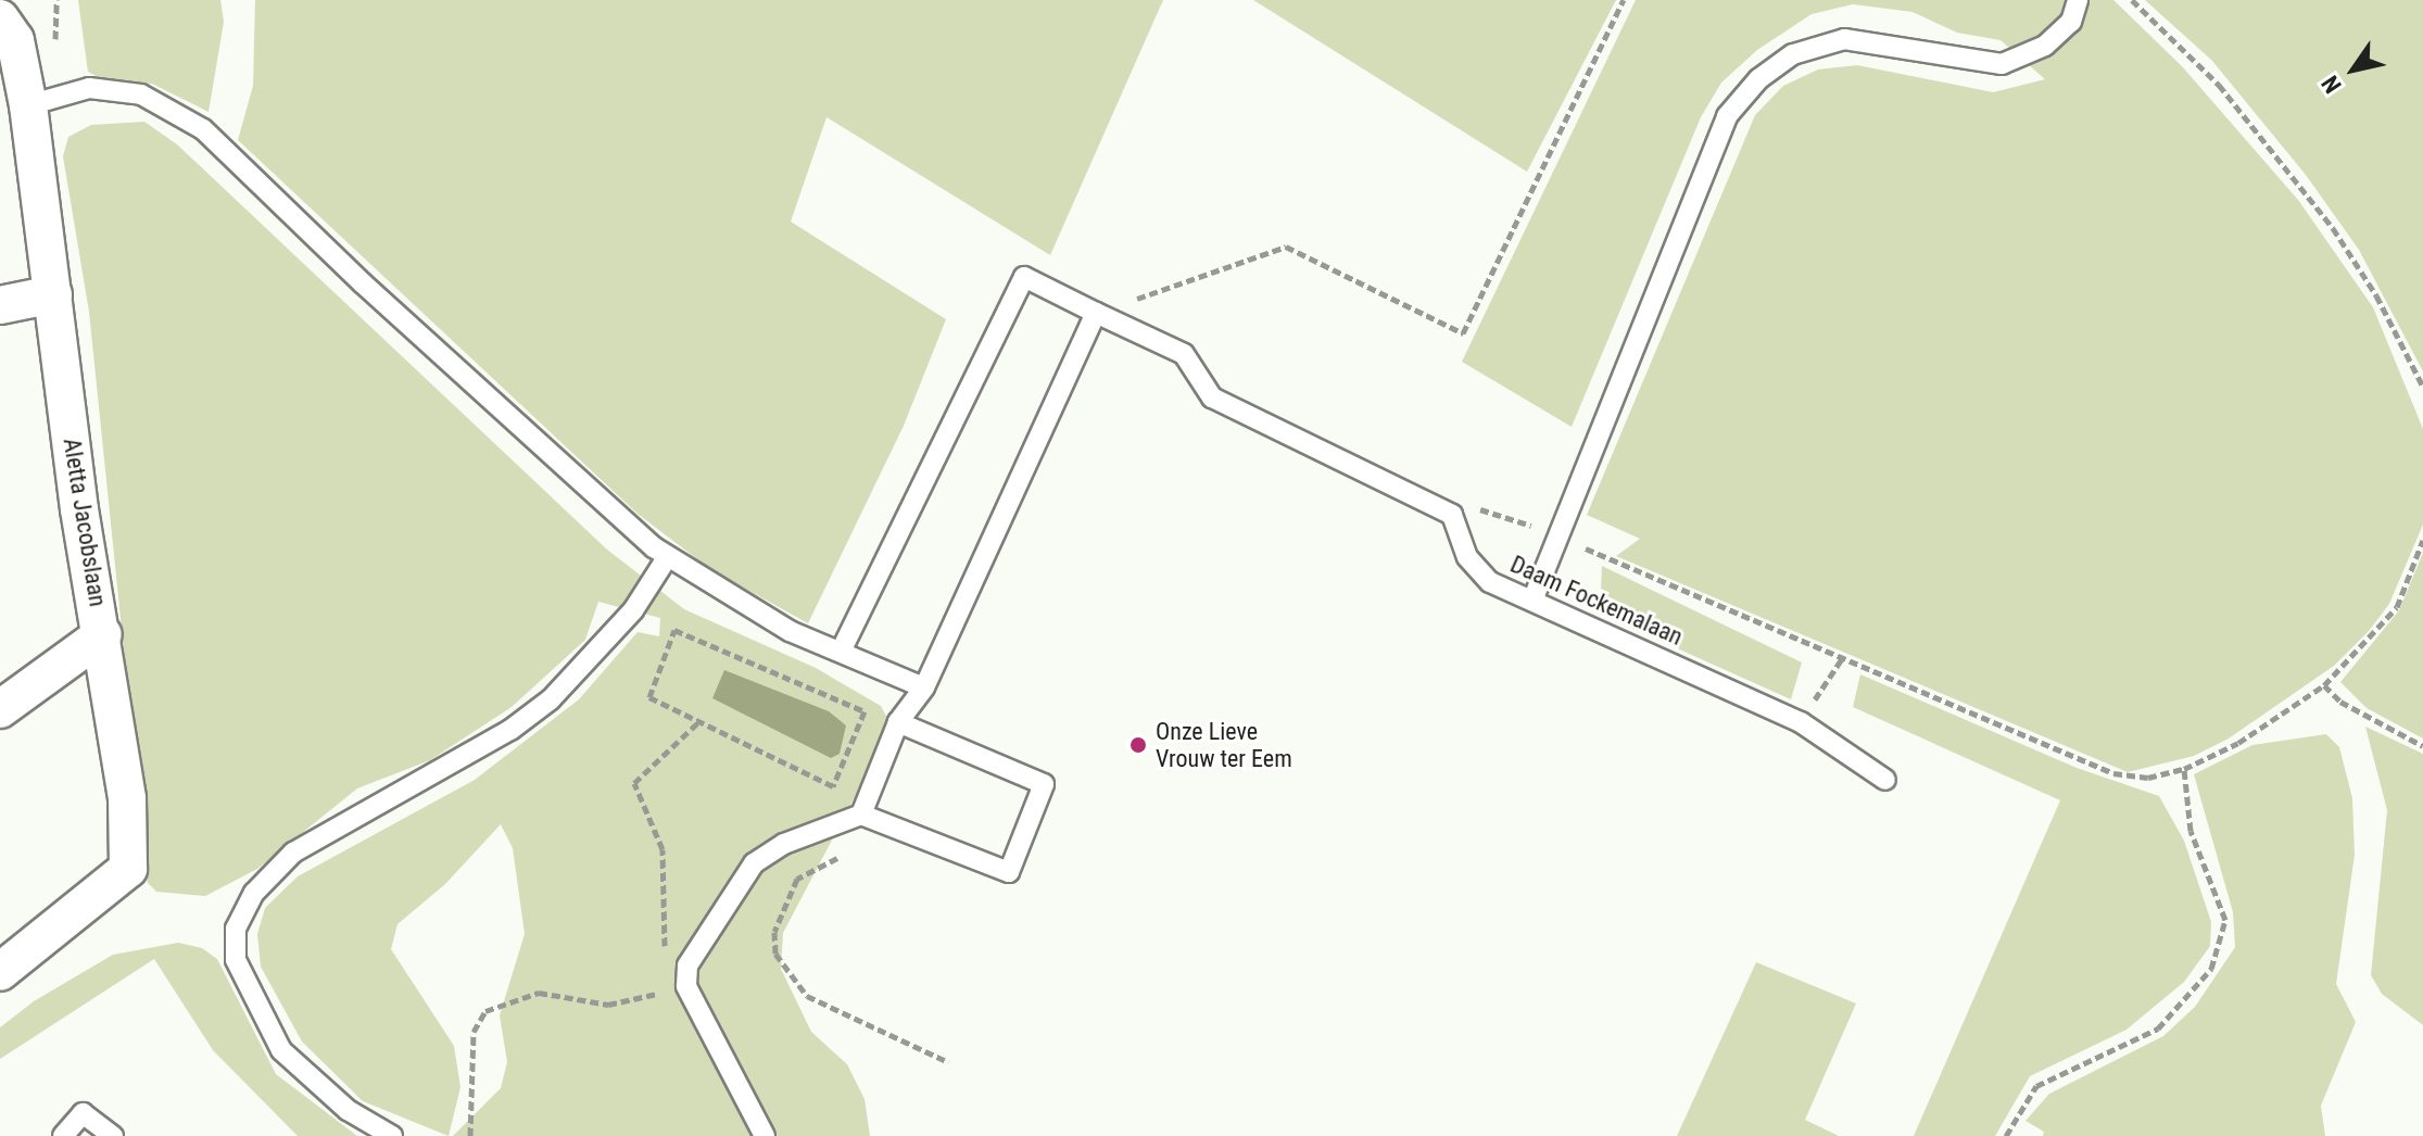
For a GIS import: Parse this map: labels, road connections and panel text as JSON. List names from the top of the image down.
{
  "streets": {
    "street": ["Aletta Jacobslaan"],
    "lane": ["Daam Fockemalaan"]
  },
  "places": ["Onze Lieve Vrouw ter Eem"],
  "north": "bottom left"
}
